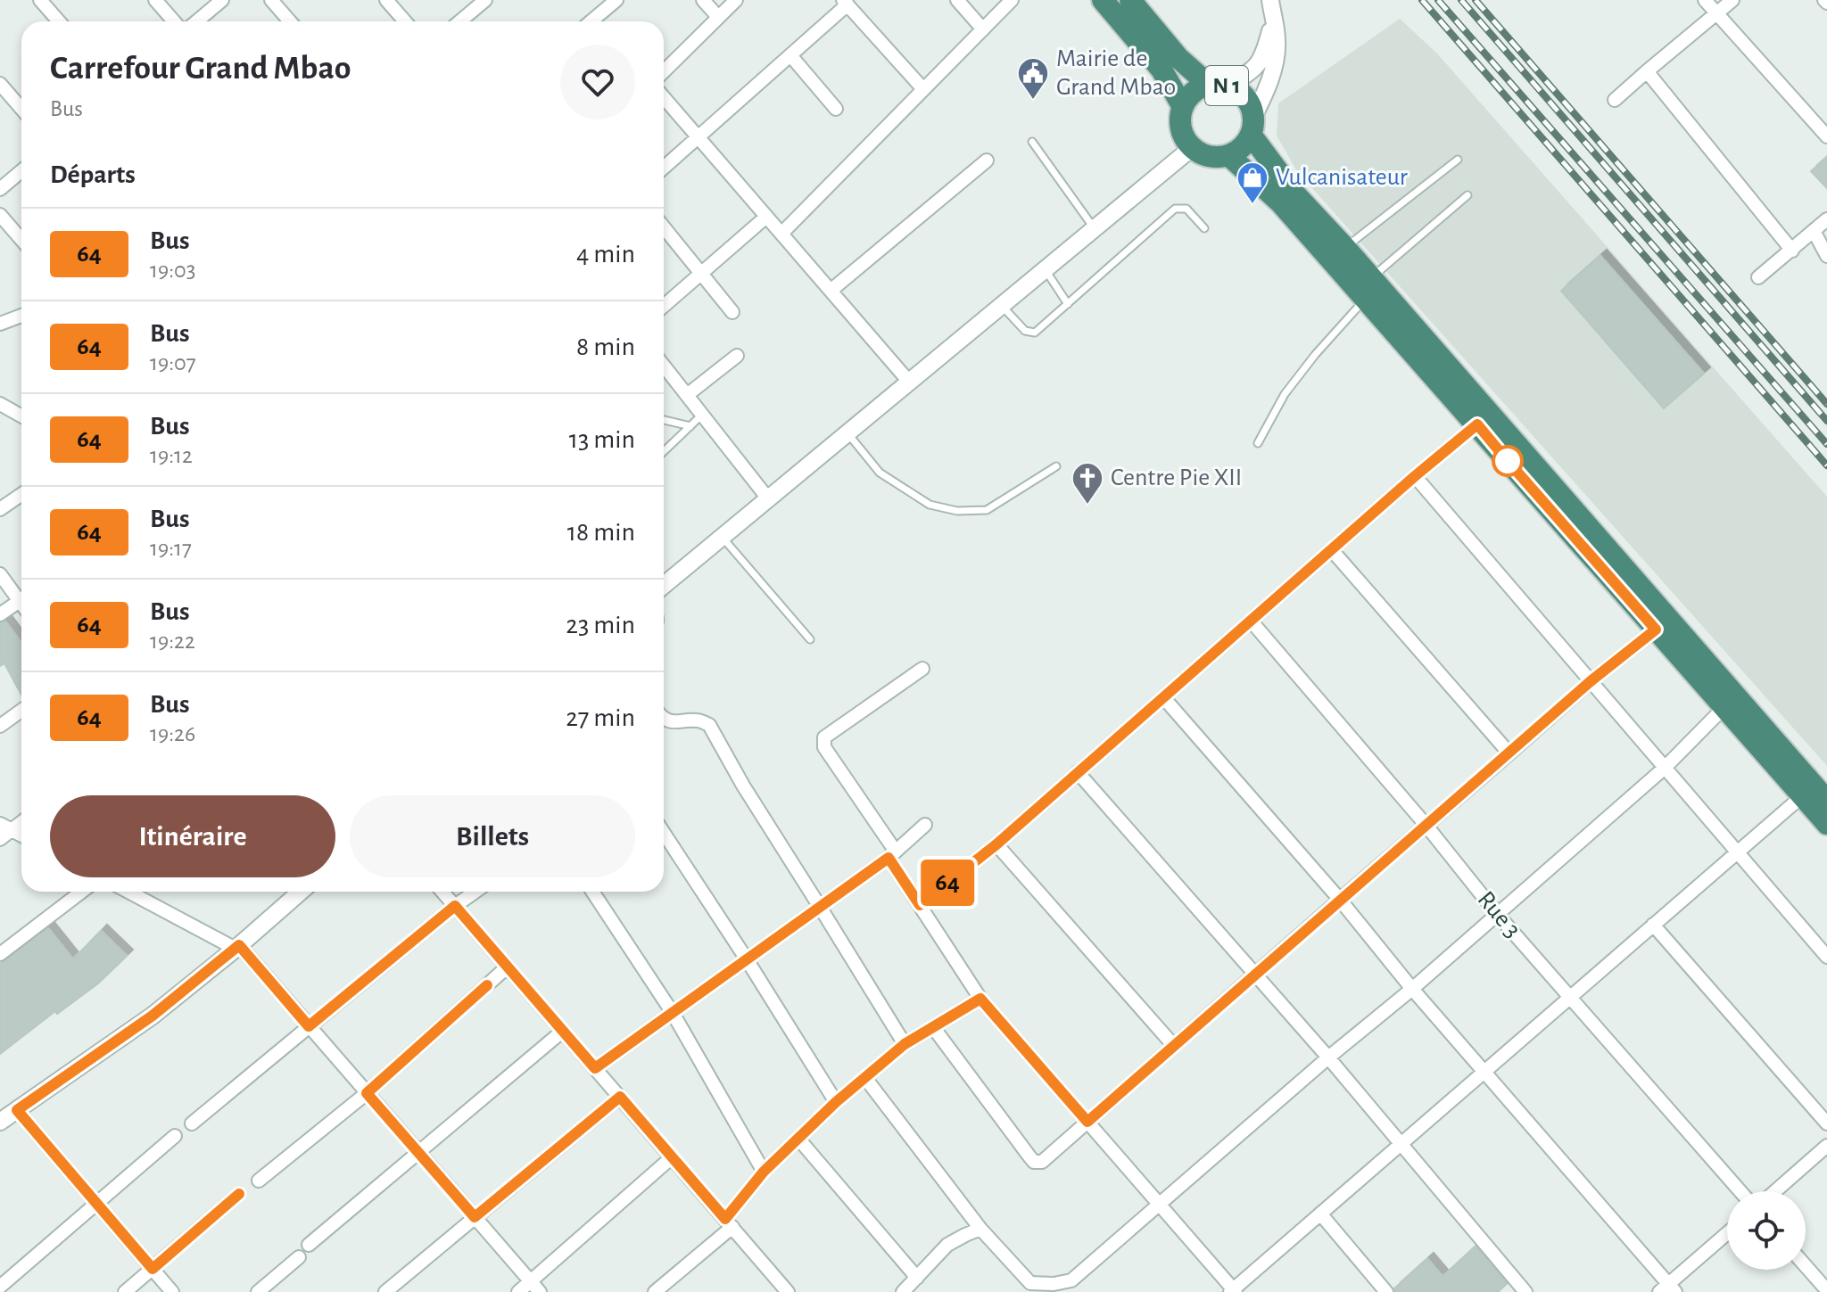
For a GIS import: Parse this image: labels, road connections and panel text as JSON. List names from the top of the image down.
{
  "streets": {
    "highway": ["N 1"],
    "street": ["Rue 3"]
  },
  "places": {
    "public building": ["Mairie de Grand Mbao"],
    "shop": ["Vulcanisateur"],
    "church": ["Centre Pie XII"]
  },
  "lines": ["bus line 64"],
  "page": {
    "on_map": "64",
    "heading": [
      ["Carrefour Grand Mbao", "Bus"],
      "Départs"
    ],
    "list": [
      {
        "mark": "64",
        "name": "Bus",
        "note": "19:03",
        "value": "4 min"
      },
      {
        "mark": "64",
        "name": "Bus",
        "note": "19:07",
        "value": "8 min"
      },
      {
        "mark": "64",
        "name": "Bus",
        "note": "19:12",
        "value": "13 min"
      },
      {
        "mark": "64",
        "name": "Bus",
        "note": "19:17",
        "value": "18 min"
      },
      {
        "mark": "64",
        "name": "Bus",
        "note": "19:22",
        "value": "23 min"
      },
      {
        "mark": "64",
        "name": "Bus",
        "note": "19:26",
        "value": "27 min"
      }
    ],
    "buttons": ["Itinéraire", "Billets"]
  }
}
